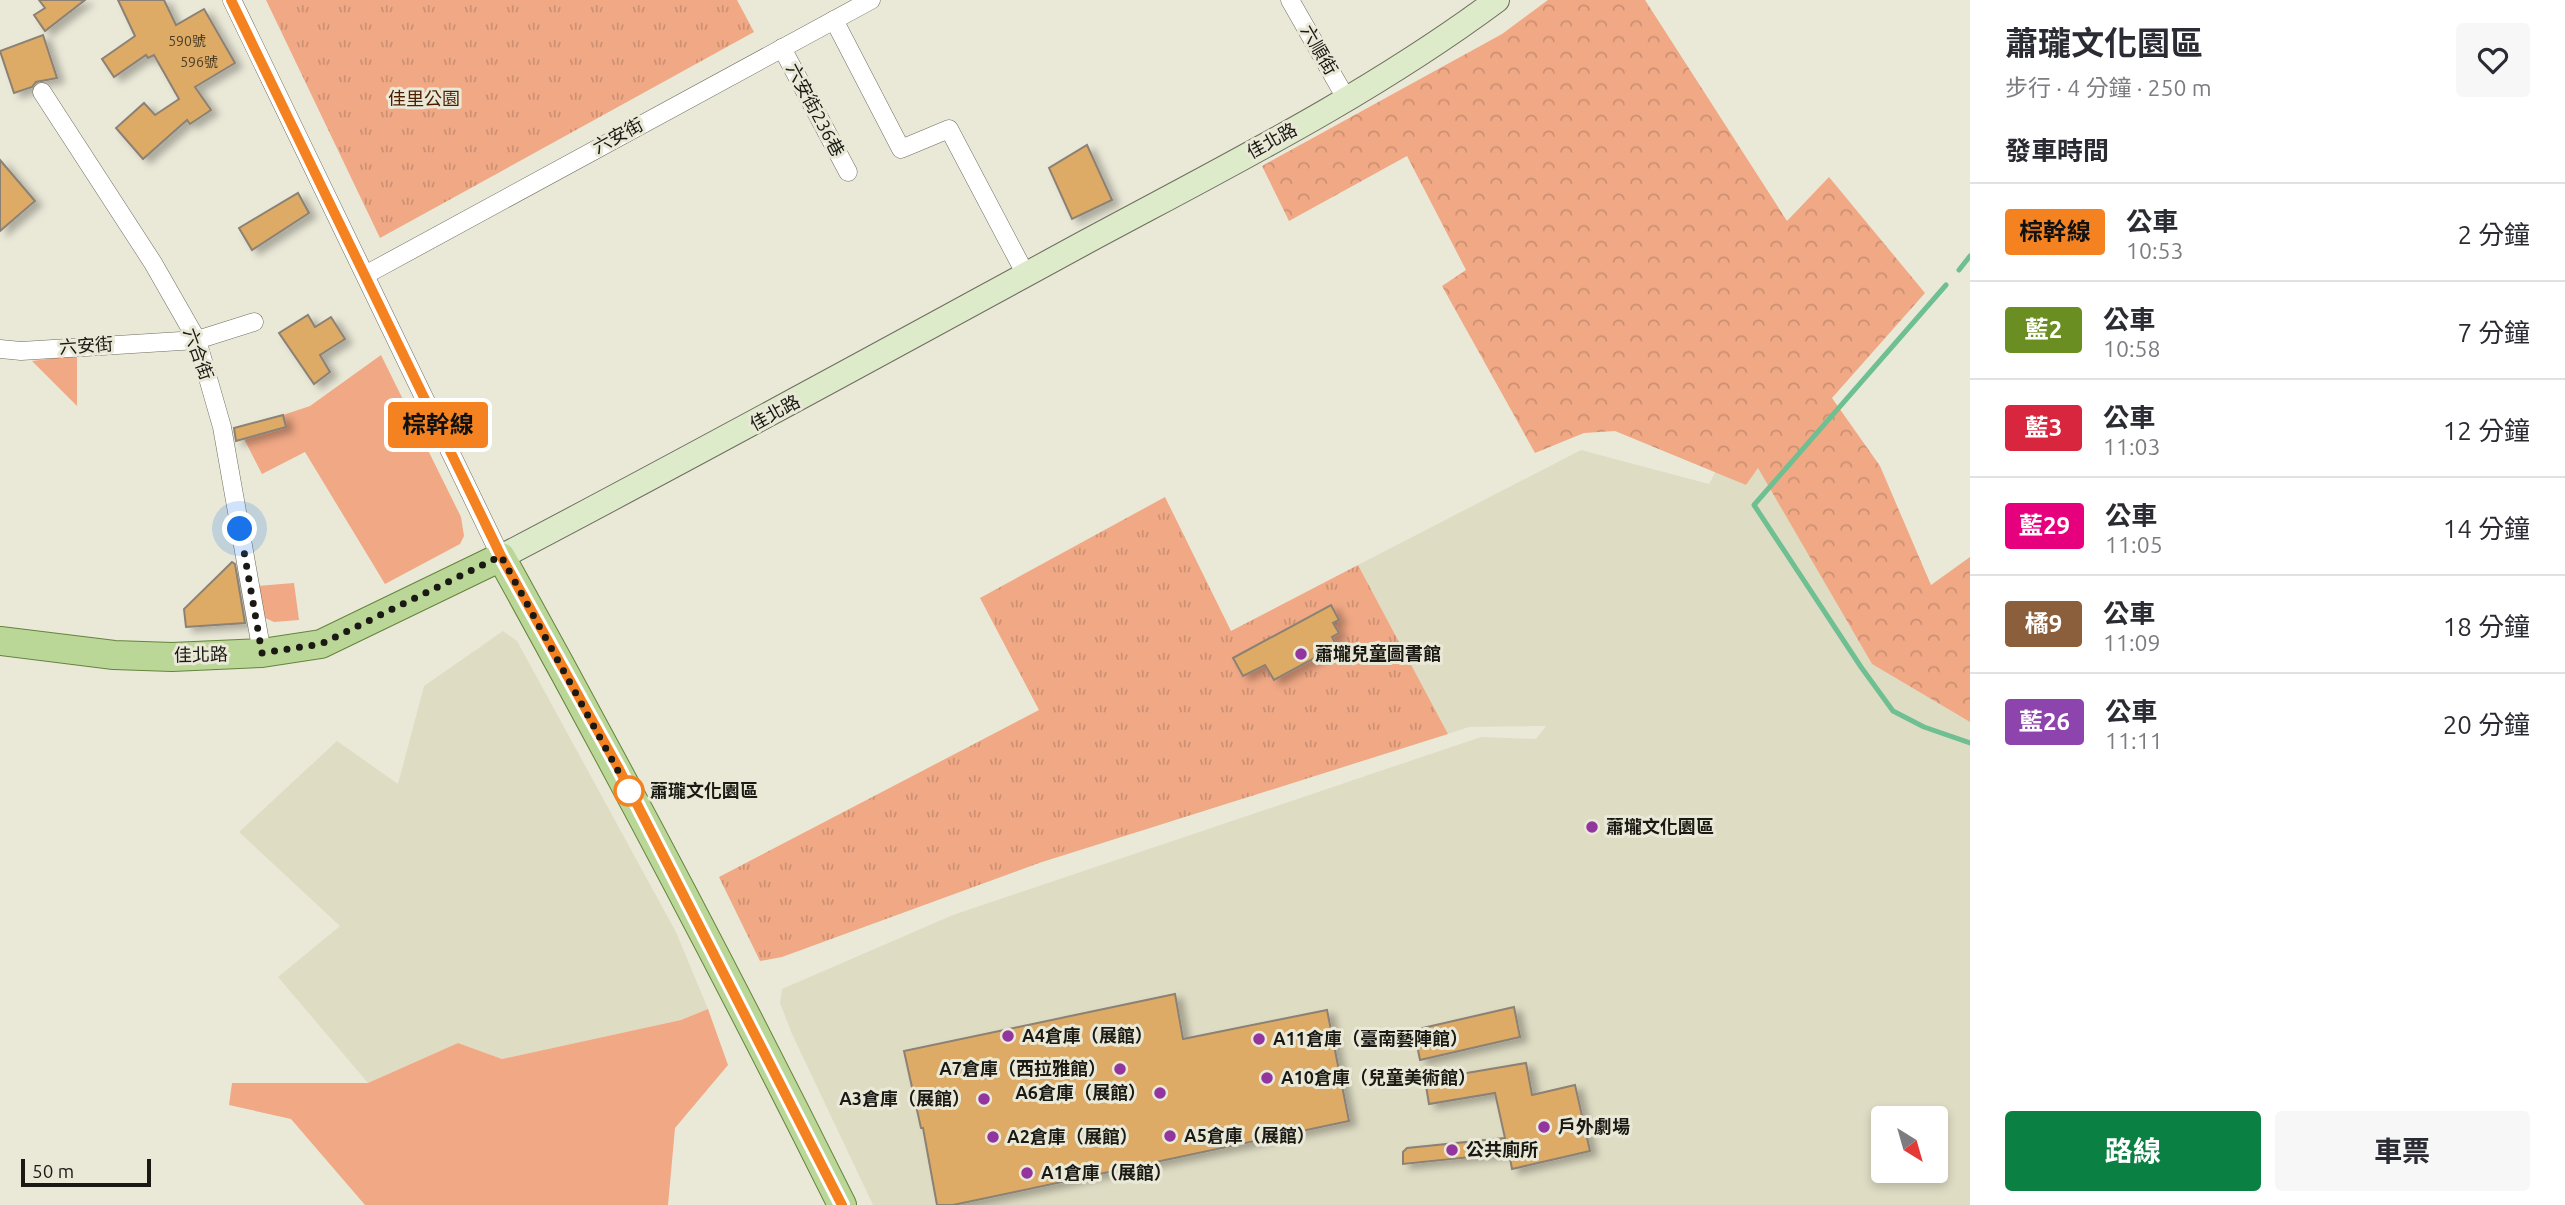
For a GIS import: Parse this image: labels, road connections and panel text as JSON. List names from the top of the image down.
{
  "streets": {
    "main road": ["佳北路"],
    "street": [
      "六順街",
      "六安街236巷",
      "六安街",
      "六合街"
    ]
  },
  "crossings": [
    ["六順街", "佳北路"],
    ["六安街236巷", "六安街"],
    ["六安街", "六合街"],
    ["佳北路", "六合街"]
  ],
  "parks": ["佳里公園"],
  "places": [
    "蕭壠兒童圖書館",
    "蕭瓏文化園區",
    "蕭壠文化園區",
    "A4倉庫（展館）",
    "A11倉庫（臺南藝陣館）",
    "A7倉庫（西拉雅館）",
    "A10倉庫（兒童美術館）",
    "A6倉庫（展館）",
    "A3倉庫（展館）",
    "戶外劇場",
    "A5倉庫（展館）",
    "A2倉庫（展館）",
    "公共廁所",
    "A1倉庫（展館）"
  ],
  "lines": ["bus line 棕幹線"],
  "house_numbers": ["590號", "596號"],
  "scale_bar": "50 m",
  "north": "bottom right",
  "page": {
    "on_map": "棕幹線",
    "heading": [
      ["蕭瓏文化園區", "步行 · 4 分鐘 · 250 m"],
      "發車時間"
    ],
    "list": [
      {
        "mark": "棕幹線",
        "name": "公車",
        "note": "10:53",
        "value": "2 分鐘"
      },
      {
        "mark": "藍2",
        "name": "公車",
        "note": "10:58",
        "value": "7 分鐘"
      },
      {
        "mark": "藍3",
        "name": "公車",
        "note": "11:03",
        "value": "12 分鐘"
      },
      {
        "mark": "藍29",
        "name": "公車",
        "note": "11:05",
        "value": "14 分鐘"
      },
      {
        "mark": "橘9",
        "name": "公車",
        "note": "11:09",
        "value": "18 分鐘"
      },
      {
        "mark": "藍26",
        "name": "公車",
        "note": "11:11",
        "value": "20 分鐘"
      }
    ],
    "buttons": ["路線", "車票"],
    "scale": "50 m"
  }
}
